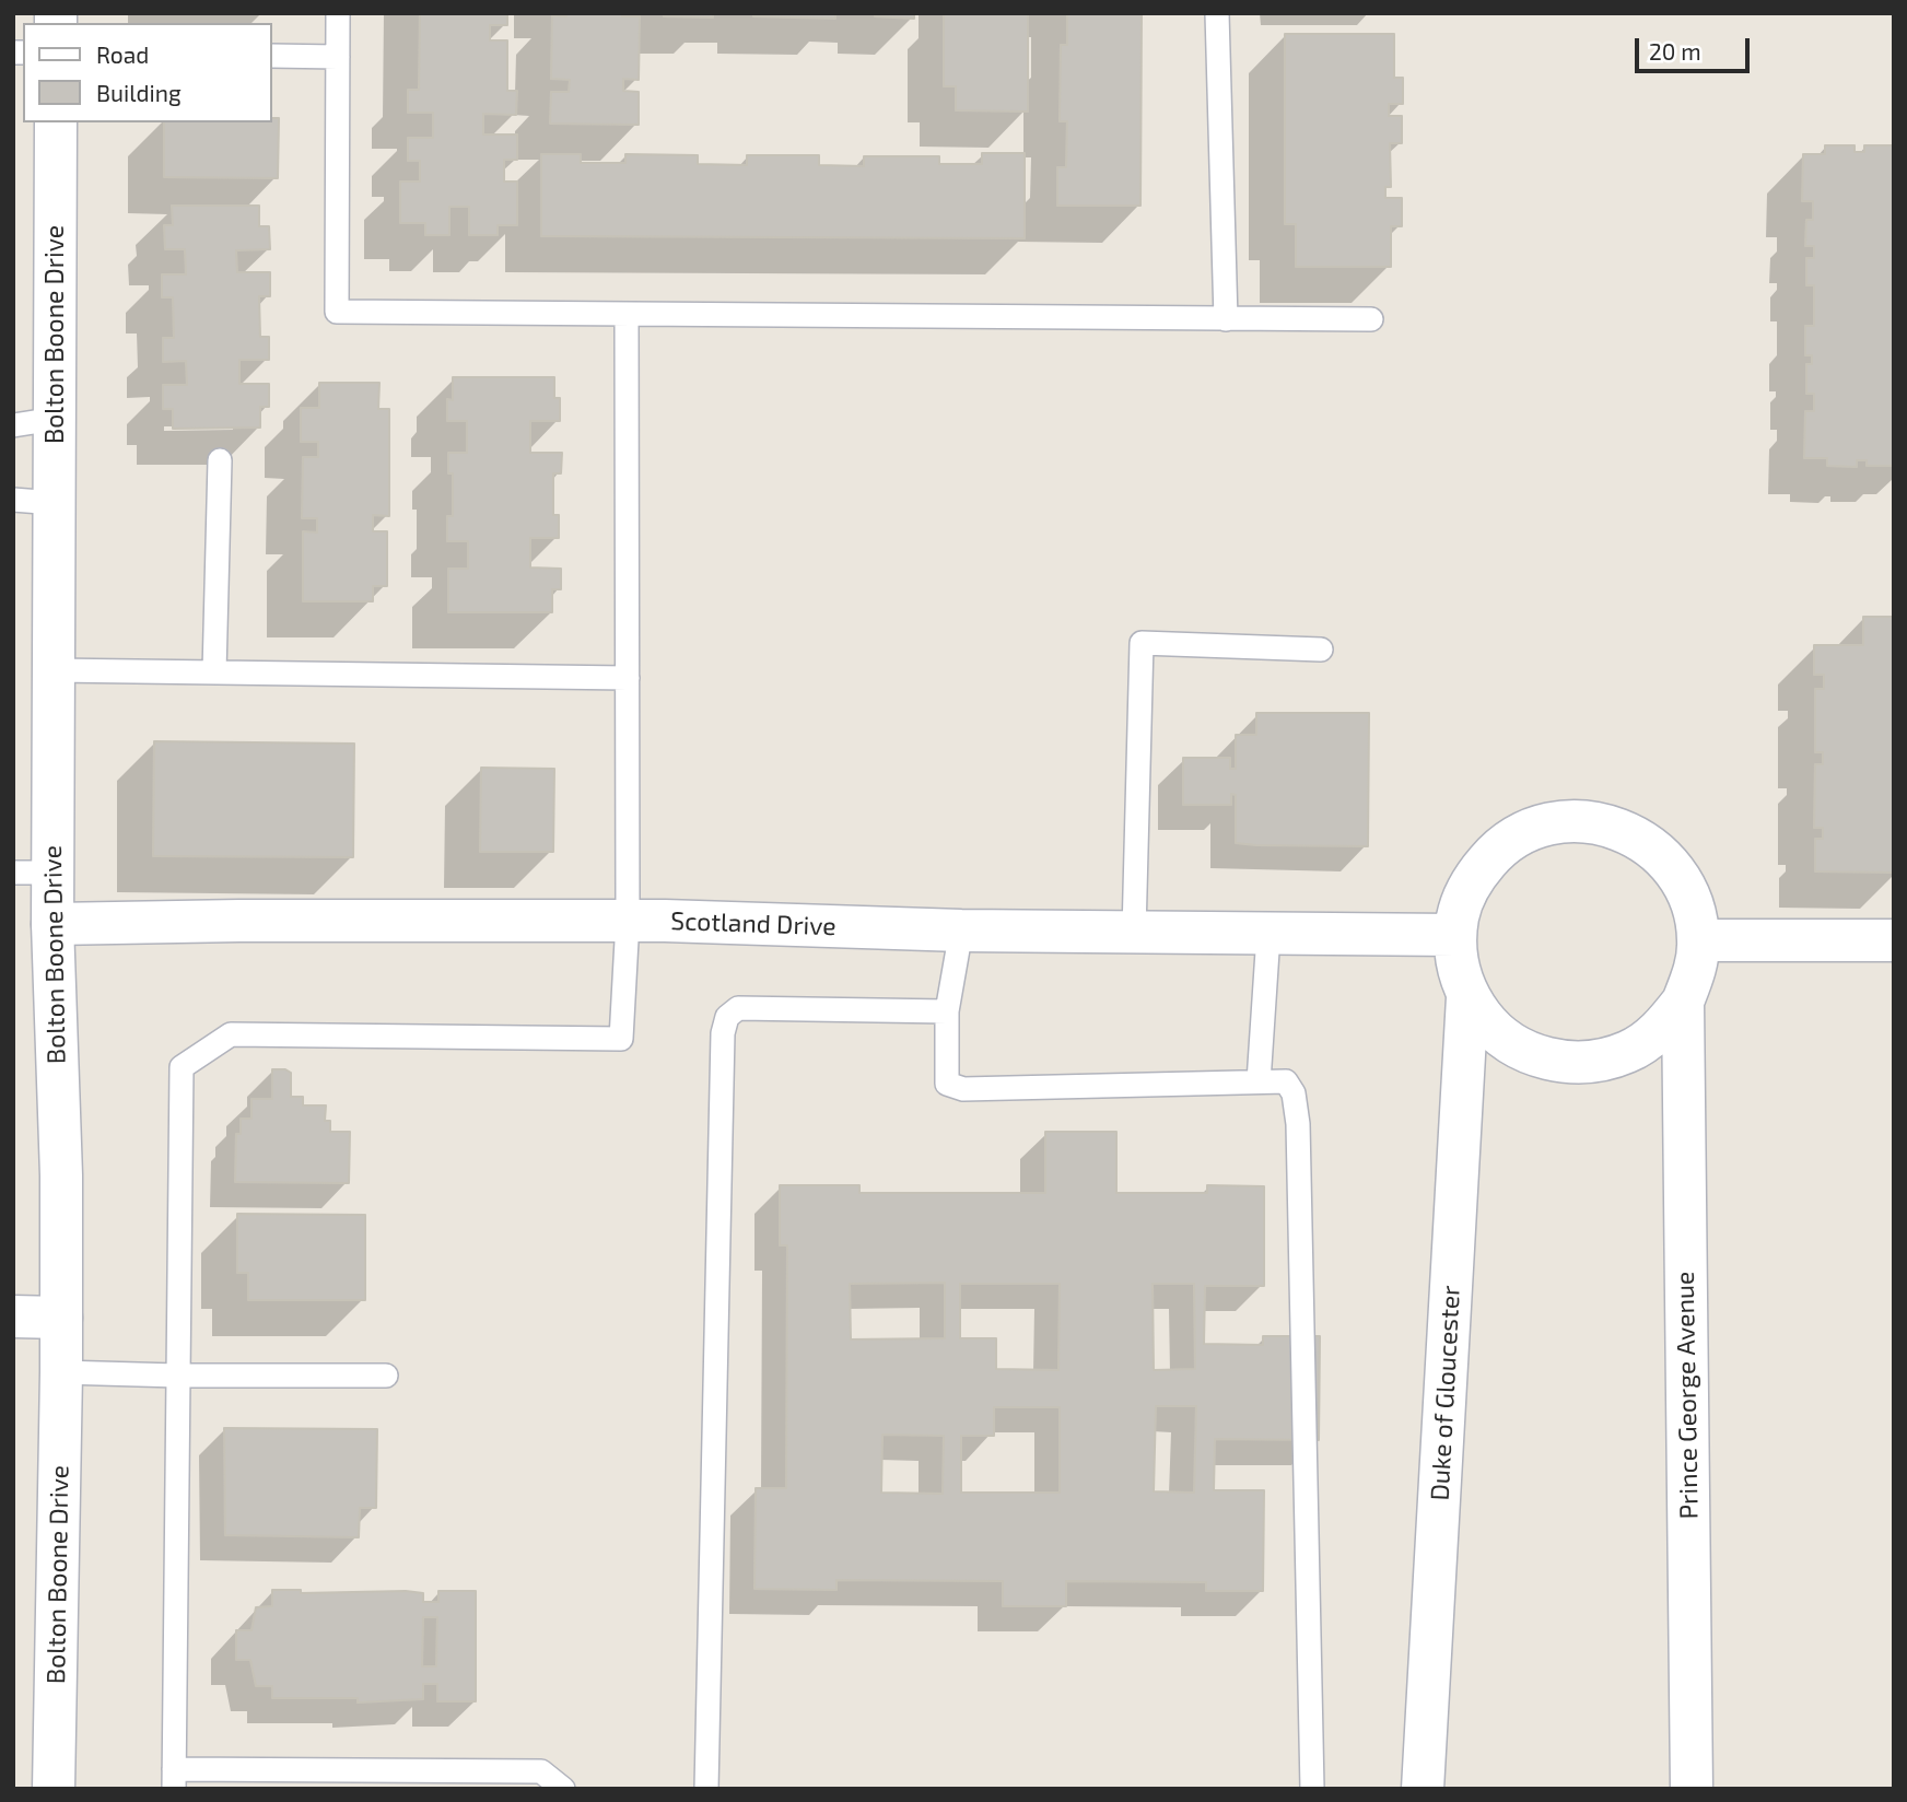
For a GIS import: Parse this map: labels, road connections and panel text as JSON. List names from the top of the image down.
{
  "streets": {
    "street": [
      "Bolton Boone Drive",
      "Scotland Drive",
      "Duke of Gloucester",
      "Prince George Avenue"
    ]
  },
  "crossings": [
    ["Bolton Boone Drive", "Scotland Drive"],
    ["Scotland Drive", "Duke of Gloucester"],
    ["Scotland Drive", "Prince George Avenue"],
    ["Duke of Gloucester", "Prince George Avenue"]
  ],
  "legend": ["Road", "Building"],
  "scale_bar": "20 m"
}
